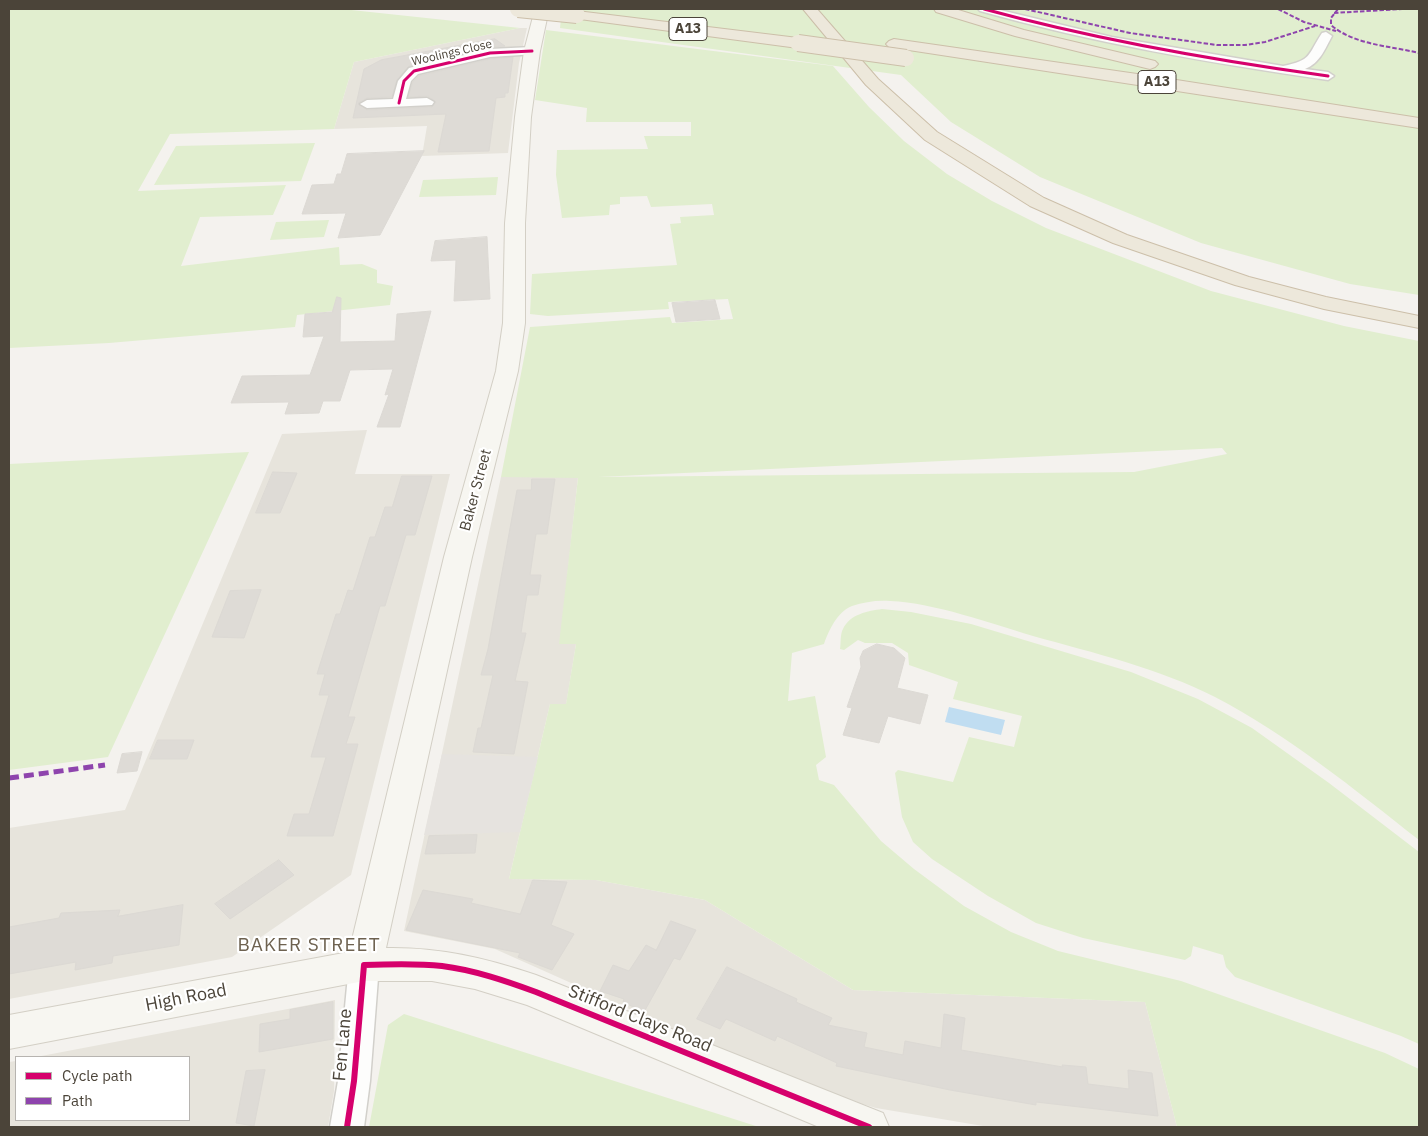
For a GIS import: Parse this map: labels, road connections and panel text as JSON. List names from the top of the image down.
{
  "streets": {
    "highway": ["A13"],
    "main road": ["Baker Street", "High Road", "Stifford Clays Road"],
    "street": ["Woolings Close", "Fen Lane"]
  },
  "crossings": [
    ["Woolings Close", "Baker Street"],
    ["Baker Street", "High Road"],
    ["Baker Street", "Stifford Clays Road"],
    ["Baker Street", "Fen Lane"],
    ["High Road", "Stifford Clays Road"],
    ["High Road", "Fen Lane"],
    ["Stifford Clays Road", "Fen Lane"]
  ],
  "districts": ["BAKER STREET"],
  "legend": ["Cycle path", "Path"]
}
